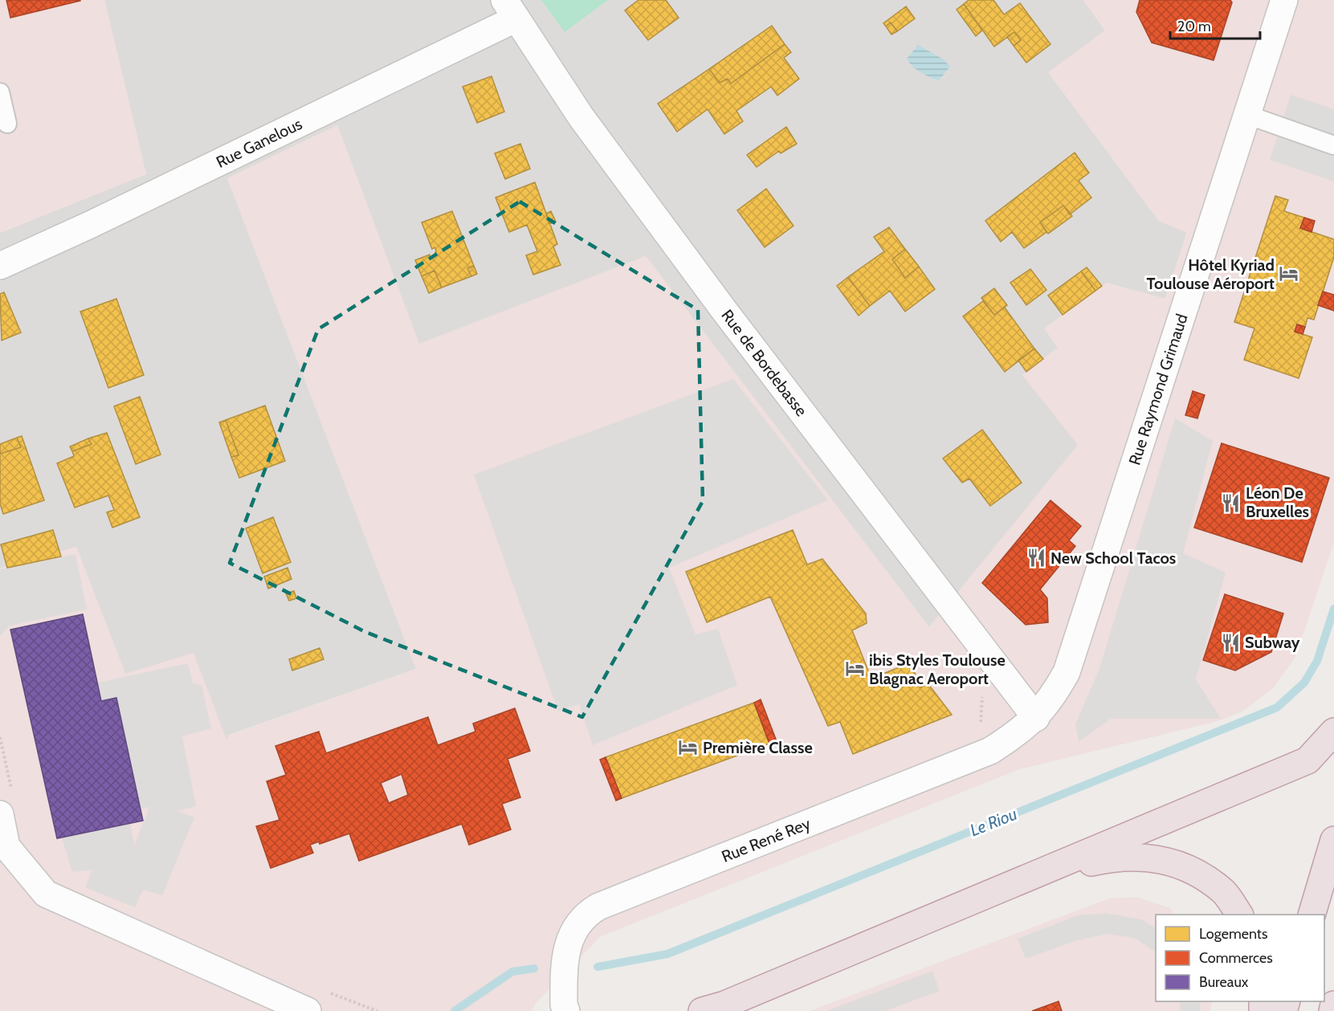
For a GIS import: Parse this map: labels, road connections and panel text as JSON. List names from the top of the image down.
{
  "streets": {
    "street": [
      "Rue Ganelous",
      "Rue de Bordebasse",
      "Rue Raymond Grimaud",
      "Rue René Rey"
    ]
  },
  "crossings": [
    ["Rue Ganelous", "Rue de Bordebasse"],
    ["Rue de Bordebasse", "Rue Raymond Grimaud"],
    ["Rue de Bordebasse", "Rue René Rey"],
    ["Rue Raymond Grimaud", "Rue René Rey"]
  ],
  "water": ["Le Riou"],
  "places": {
    "hotel": ["Hôtel Kyriad Toulouse Aéroport", "ibis Styles Toulouse Blagnac Aeroport", "Première Classe"],
    "restaurant": ["Léon De Bruxelles", "New School Tacos", "Subway"]
  },
  "legend": ["Logements", "Commerces", "Bureaux"],
  "scale_bar": "20 m"
}
